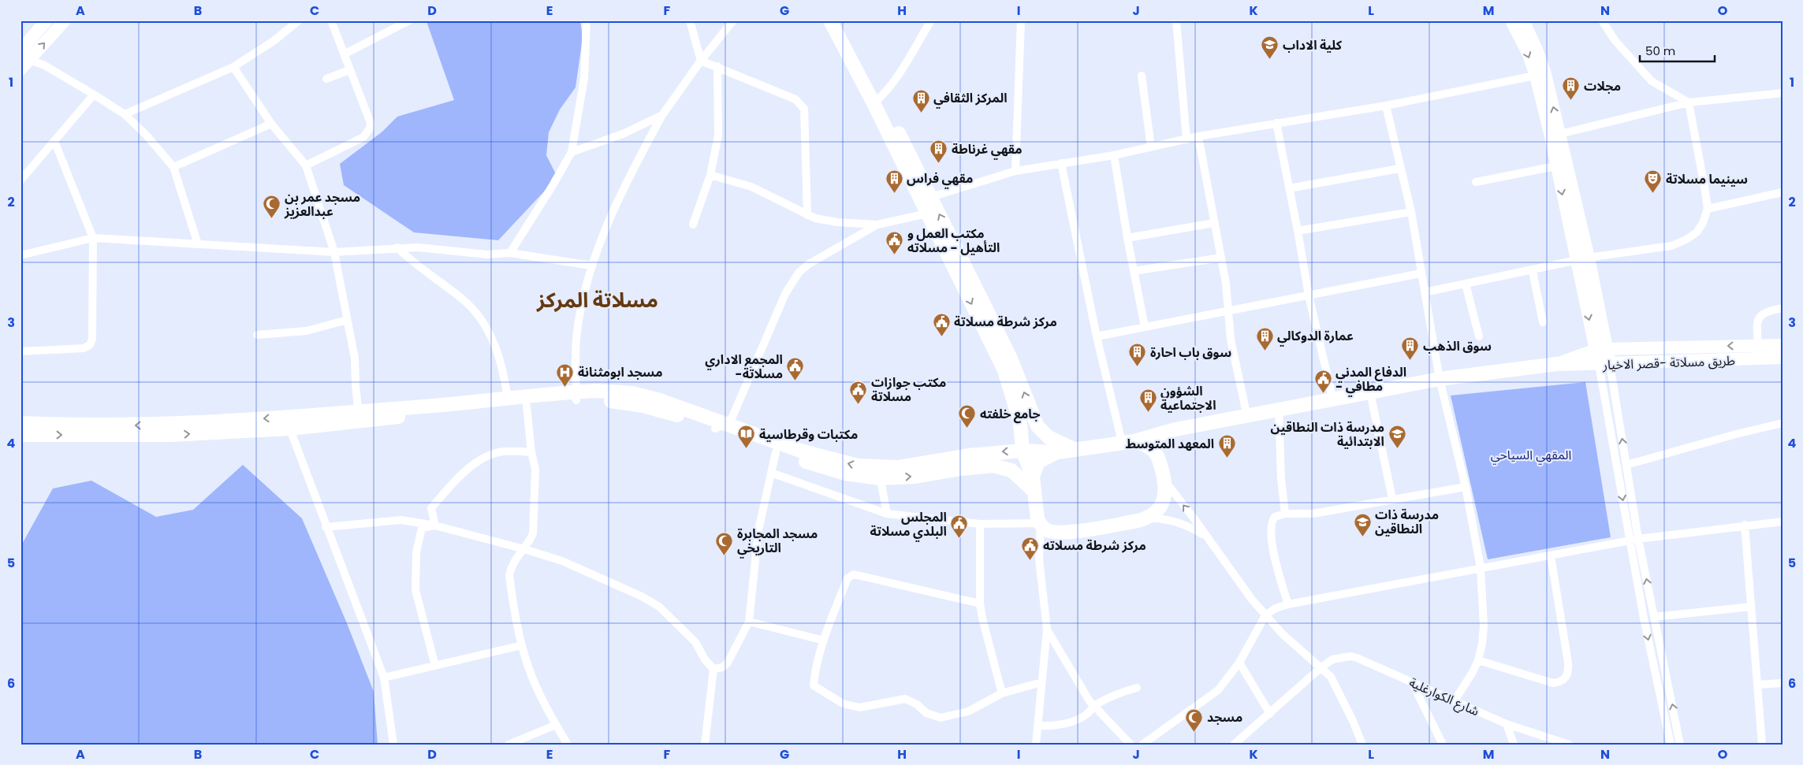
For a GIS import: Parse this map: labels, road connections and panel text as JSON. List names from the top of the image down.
{
  "streets": {
    "main road": ["طريق مسلاتة -قصر الاخيار"],
    "street": ["شارع الكوارغلية"]
  },
  "districts": ["مسلاتة المركز"],
  "parks": ["المقهي السياحي"],
  "places": {
    "school or university": ["كلية الاداب", "مدرسة ذات النطاقين الابتدائية", "مدرسة ذات النطاقين"],
    "building": [
      "مجلات",
      "المركز الثقافي",
      "مقهي غرناطة",
      "مقهي فراس",
      "عمارة الدوكالي",
      "سوق الذهب",
      "سوق باب احارة",
      "الشؤون الاجتماعية",
      "المعهد المتوسط"
    ],
    "theatre": ["سينيما مسلاتة"],
    "mosque": [
      "مسجد عمر بن عبدالعزيز",
      "جامع خلفته",
      "مسجد المجابرة التاريخي",
      "مسجد"
    ],
    "public building": [
      "مكتب العمل و التأهيل - مسلاته",
      "مركز شرطة مسلاتة",
      "المجمع الاداري -مسلاتة",
      "الدفاع المدني - مطافي",
      "مكتب جوازات مسلاتة",
      "المجلس البلدي مسلاتة",
      "مركز شرطة مسلاته"
    ],
    "hospital": ["مسجد ابومثنانة"],
    "library": ["مكتبات وقرطاسية"]
  },
  "scale_bar": "50 m",
  "grid": {
    "columns": [
      "A",
      "B",
      "C",
      "D",
      "E",
      "F",
      "G",
      "H",
      "I",
      "J",
      "K",
      "L",
      "M",
      "N",
      "O"
    ],
    "rows": [
      "1",
      "2",
      "3",
      "4",
      "5",
      "6"
    ]
  }
}
